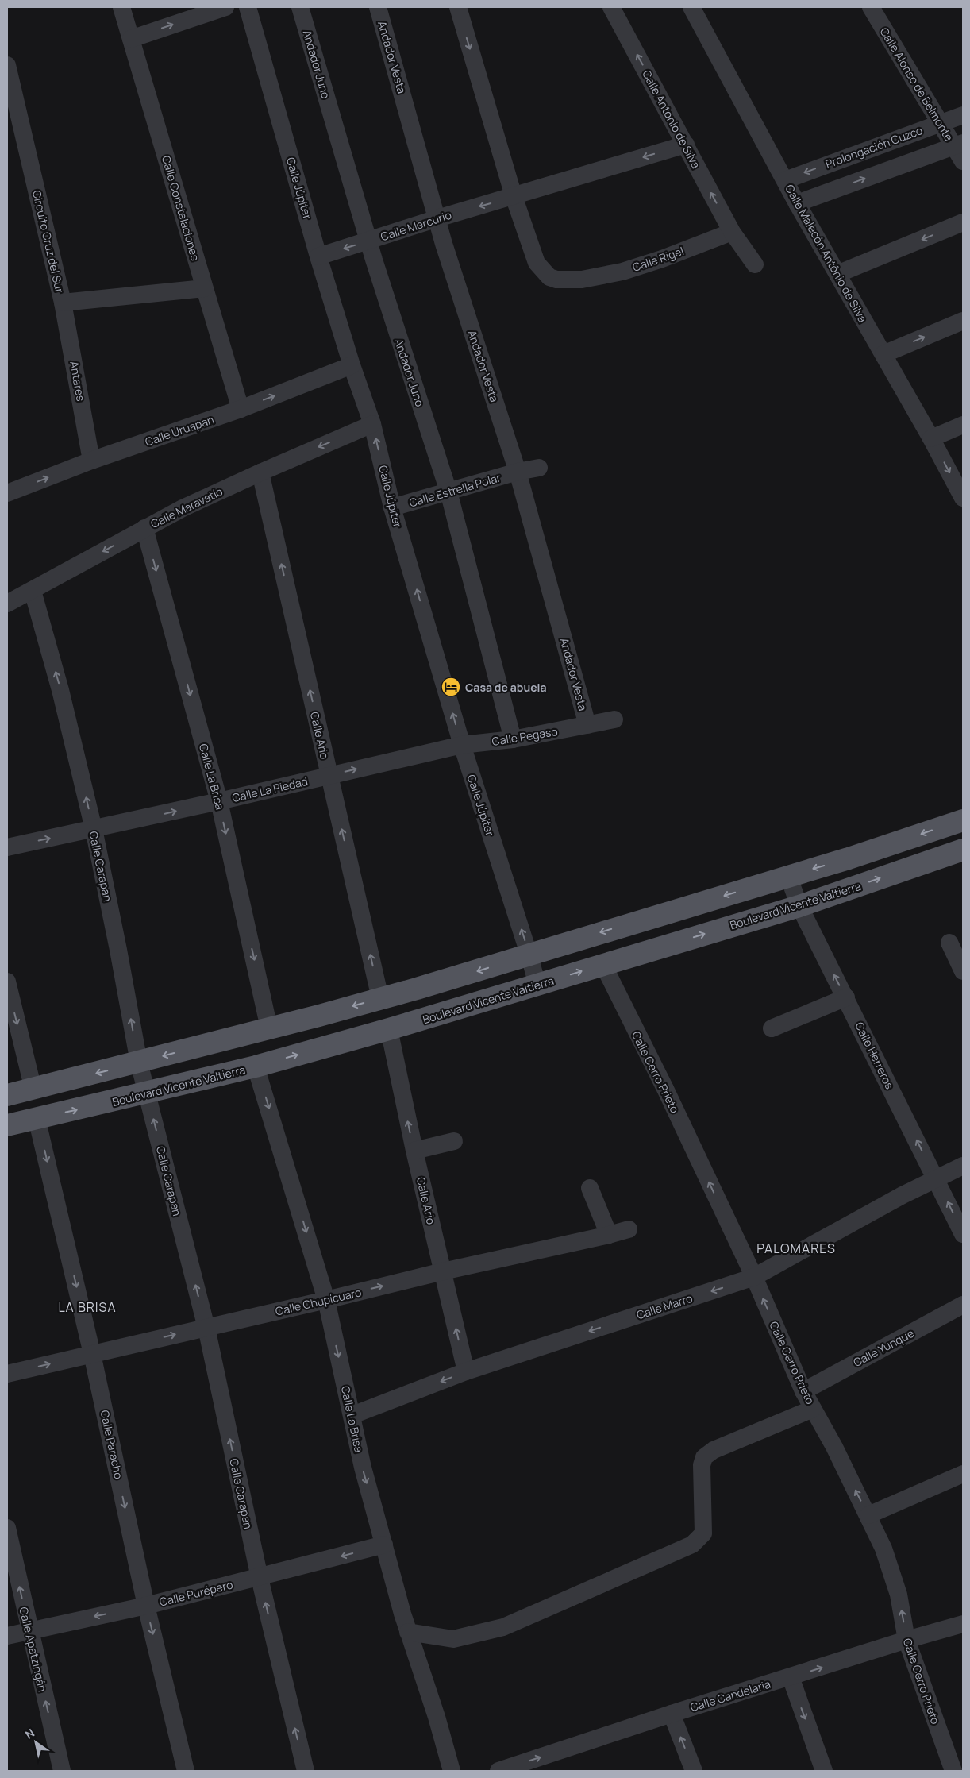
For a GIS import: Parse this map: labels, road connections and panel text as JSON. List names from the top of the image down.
{
  "streets": {
    "main road": ["Boulevard Vicente Valtierra"],
    "street": [
      "Andador Vesta",
      "Andador Juno",
      "Calle Alonso de Belmonte",
      "Calle Antonio de Silva",
      "Prolongación Cuzco",
      "Calle Júpiter",
      "Calle Constelaciones",
      "Calle Mercurio",
      "Circuito Cruz del Sur",
      "Calle Malecón Antônio de Silva",
      "Calle Rigel",
      "Antares",
      "Calle Uruapan",
      "Calle Estrella Polar",
      "Calle Maravatío",
      "Calle Ario",
      "Calle Pegaso",
      "Calle La Brisa",
      "Calle La Piedad",
      "Calle Carapan",
      "Calle Herreros",
      "Calle Cerro Prieto",
      "Calle Chupícuaro",
      "Calle Marro",
      "Calle Yunque",
      "Calle Paracho",
      "Calle Purépero",
      "Calle Apatzingán",
      "Calle Candelaria"
    ]
  },
  "crossings": [
    ["Andador Vesta", "Calle Mercurio"],
    ["Andador Vesta", "Calle Estrella Polar"],
    ["Andador Vesta", "Calle Pegaso"],
    ["Andador Juno", "Calle Mercurio"],
    ["Andador Juno", "Calle Estrella Polar"],
    ["Andador Juno", "Calle Pegaso"],
    ["Calle Alonso de Belmonte", "Prolongación Cuzco"],
    ["Calle Antonio de Silva", "Calle Mercurio"],
    ["Calle Antonio de Silva", "Calle Rigel"],
    ["Prolongación Cuzco", "Calle Malecón Antônio de Silva"],
    ["Calle Júpiter", "Calle Mercurio"],
    ["Calle Júpiter", "Calle Uruapan"],
    ["Calle Júpiter", "Calle Estrella Polar"],
    ["Calle Júpiter", "Calle Maravatío"],
    ["Calle Júpiter", "Calle Pegaso"],
    ["Calle Júpiter", "Calle La Piedad"],
    ["Calle Júpiter", "Boulevard Vicente Valtierra"],
    ["Calle Constelaciones", "Circuito Cruz del Sur"],
    ["Calle Constelaciones", "Calle Uruapan"],
    ["Calle Mercurio", "Calle Rigel"],
    ["Circuito Cruz del Sur", "Antares"],
    ["Antares", "Calle Uruapan"],
    ["Calle Maravatío", "Calle Ario"],
    ["Calle Maravatío", "Calle La Brisa"],
    ["Calle Maravatío", "Calle Carapan"],
    ["Calle Ario", "Calle La Piedad"],
    ["Calle Ario", "Boulevard Vicente Valtierra"],
    ["Calle Ario", "Calle Chupícuaro"],
    ["Calle Ario", "Calle Marro"],
    ["Calle Pegaso", "Calle La Piedad"],
    ["Calle La Brisa", "Calle La Piedad"],
    ["Calle La Brisa", "Boulevard Vicente Valtierra"],
    ["Calle La Brisa", "Calle Chupícuaro"],
    ["Calle La Brisa", "Calle Marro"],
    ["Calle La Brisa", "Calle Purépero"],
    ["Calle La Piedad", "Calle Carapan"],
    ["Calle Carapan", "Boulevard Vicente Valtierra"],
    ["Calle Carapan", "Calle Chupícuaro"],
    ["Calle Carapan", "Calle Purépero"],
    ["Boulevard Vicente Valtierra", "Calle Herreros"],
    ["Boulevard Vicente Valtierra", "Calle Cerro Prieto"],
    ["Boulevard Vicente Valtierra", "Calle Paracho"],
    ["Calle Herreros", "Calle Marro"],
    ["Calle Cerro Prieto", "Calle Marro"],
    ["Calle Cerro Prieto", "Calle Yunque"],
    ["Calle Cerro Prieto", "Calle Candelaria"],
    ["Calle Chupícuaro", "Calle Paracho"],
    ["Calle Paracho", "Calle Purépero"],
    ["Calle Purépero", "Calle Apatzingán"]
  ],
  "one_way": [
    "Calle Antonio de Silva",
    "Calle Júpiter",
    "Calle Mercurio",
    "Calle Uruapan",
    "Calle Maravatío",
    "Calle Ario",
    "Calle La Brisa",
    "Calle La Piedad",
    "Calle Carapan",
    "Calle Herreros",
    "Calle Cerro Prieto",
    "Calle Chupícuaro",
    "Calle Marro",
    "Calle Paracho",
    "Calle Purépero",
    "Calle Apatzingán",
    "Calle Candelaria"
  ],
  "districts": ["PALOMARES", "LA BRISA"],
  "places": {
    "hotel": ["Casa de abuela"]
  },
  "north": "top left"
}
